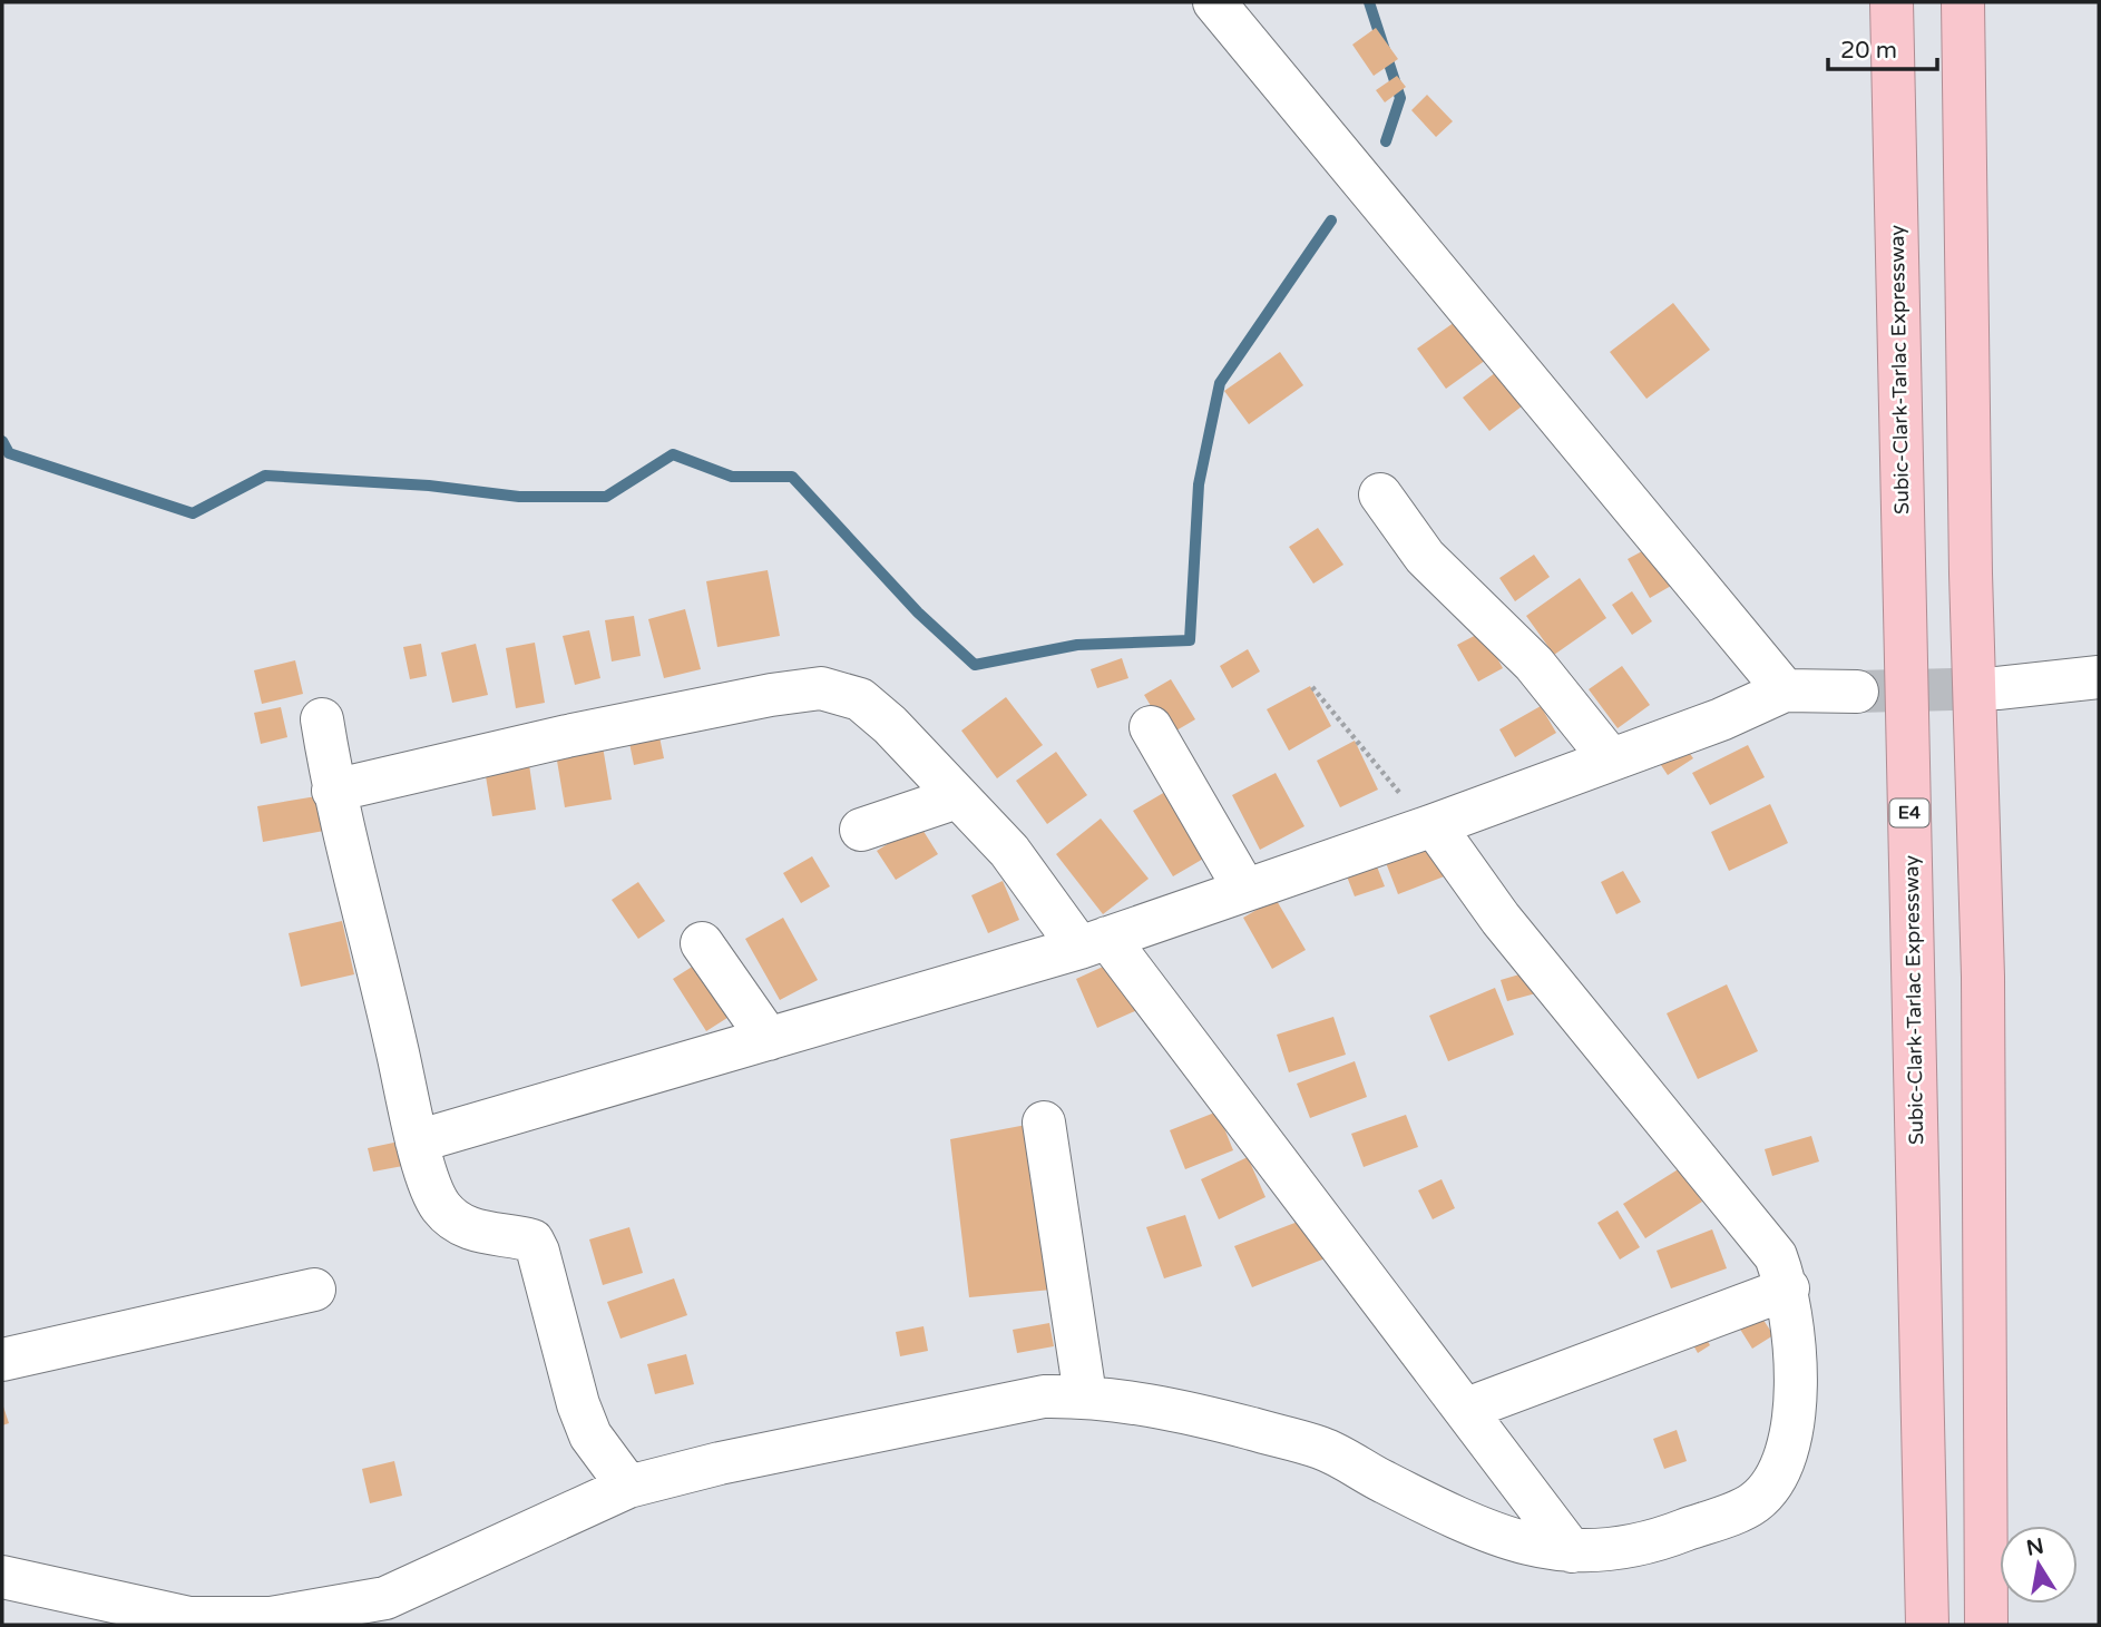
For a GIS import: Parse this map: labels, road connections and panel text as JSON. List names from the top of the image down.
{
  "streets": {
    "highway": ["Subic-Clark-Tarlac Expressway", "E4"]
  },
  "scale_bar": "20 m",
  "north": "top"
}
